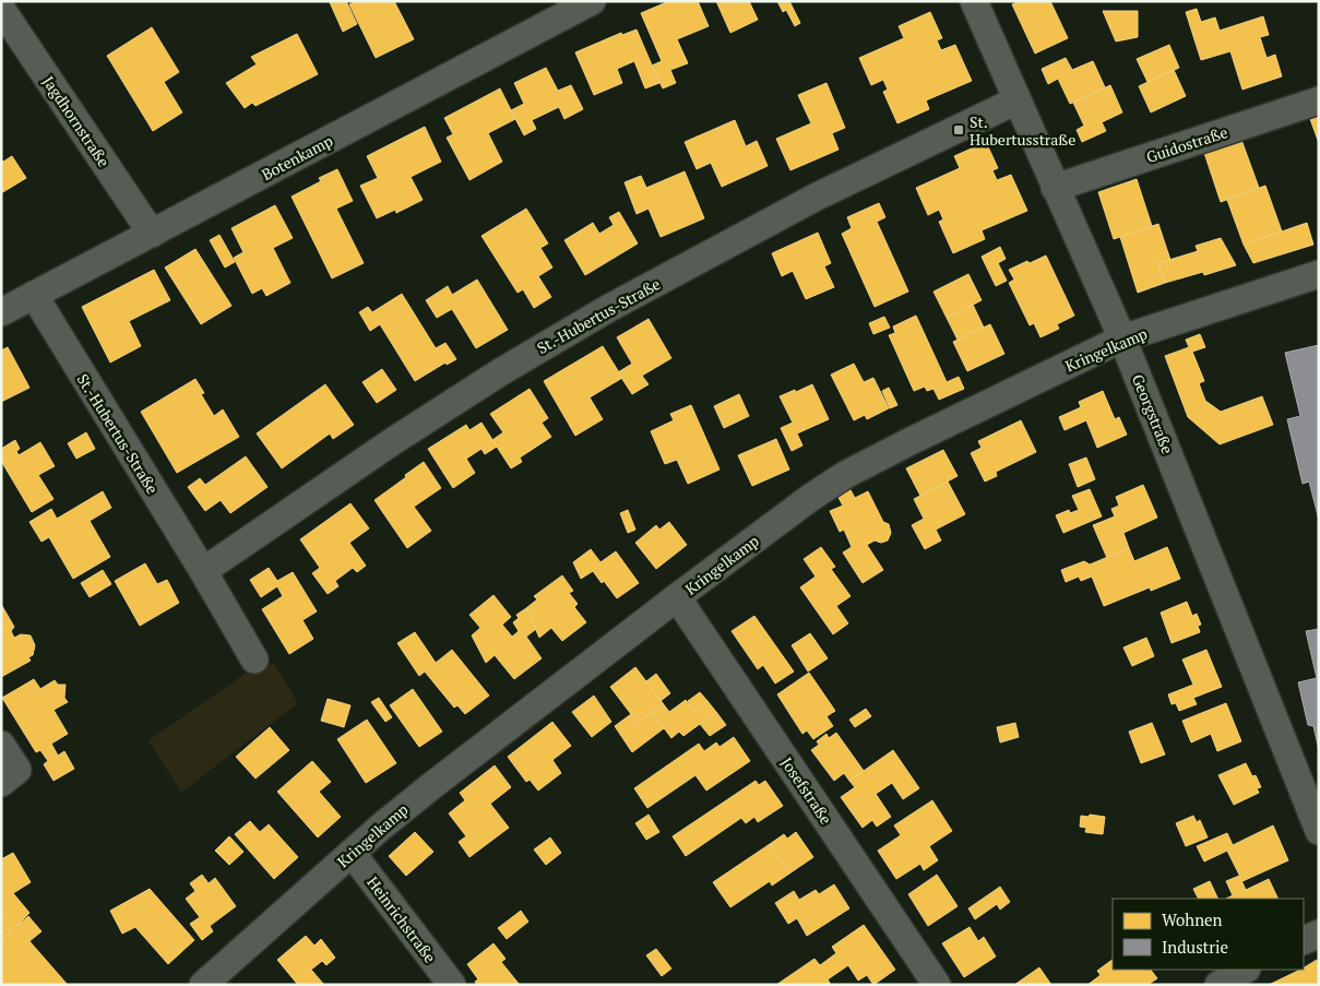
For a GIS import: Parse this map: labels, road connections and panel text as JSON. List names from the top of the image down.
{
  "streets": {
    "street": [
      "Jagdhornstraße",
      "Guidostraße",
      "Botenkamp",
      "St.-Hubertus-Straße",
      "Kringelkamp",
      "Georgstraße",
      "Josefstraße",
      "Heinrichstraße"
    ]
  },
  "crossings": [
    ["Jagdhornstraße", "Botenkamp"],
    ["Guidostraße", "Georgstraße"],
    ["Botenkamp", "St.-Hubertus-Straße"],
    ["St.-Hubertus-Straße", "Georgstraße"],
    ["Kringelkamp", "Georgstraße"],
    ["Kringelkamp", "Josefstraße"],
    ["Kringelkamp", "Heinrichstraße"]
  ],
  "places": {
    "transit": ["St. Hubertusstraße"]
  },
  "legend": ["Wohnen", "Industrie"]
}
